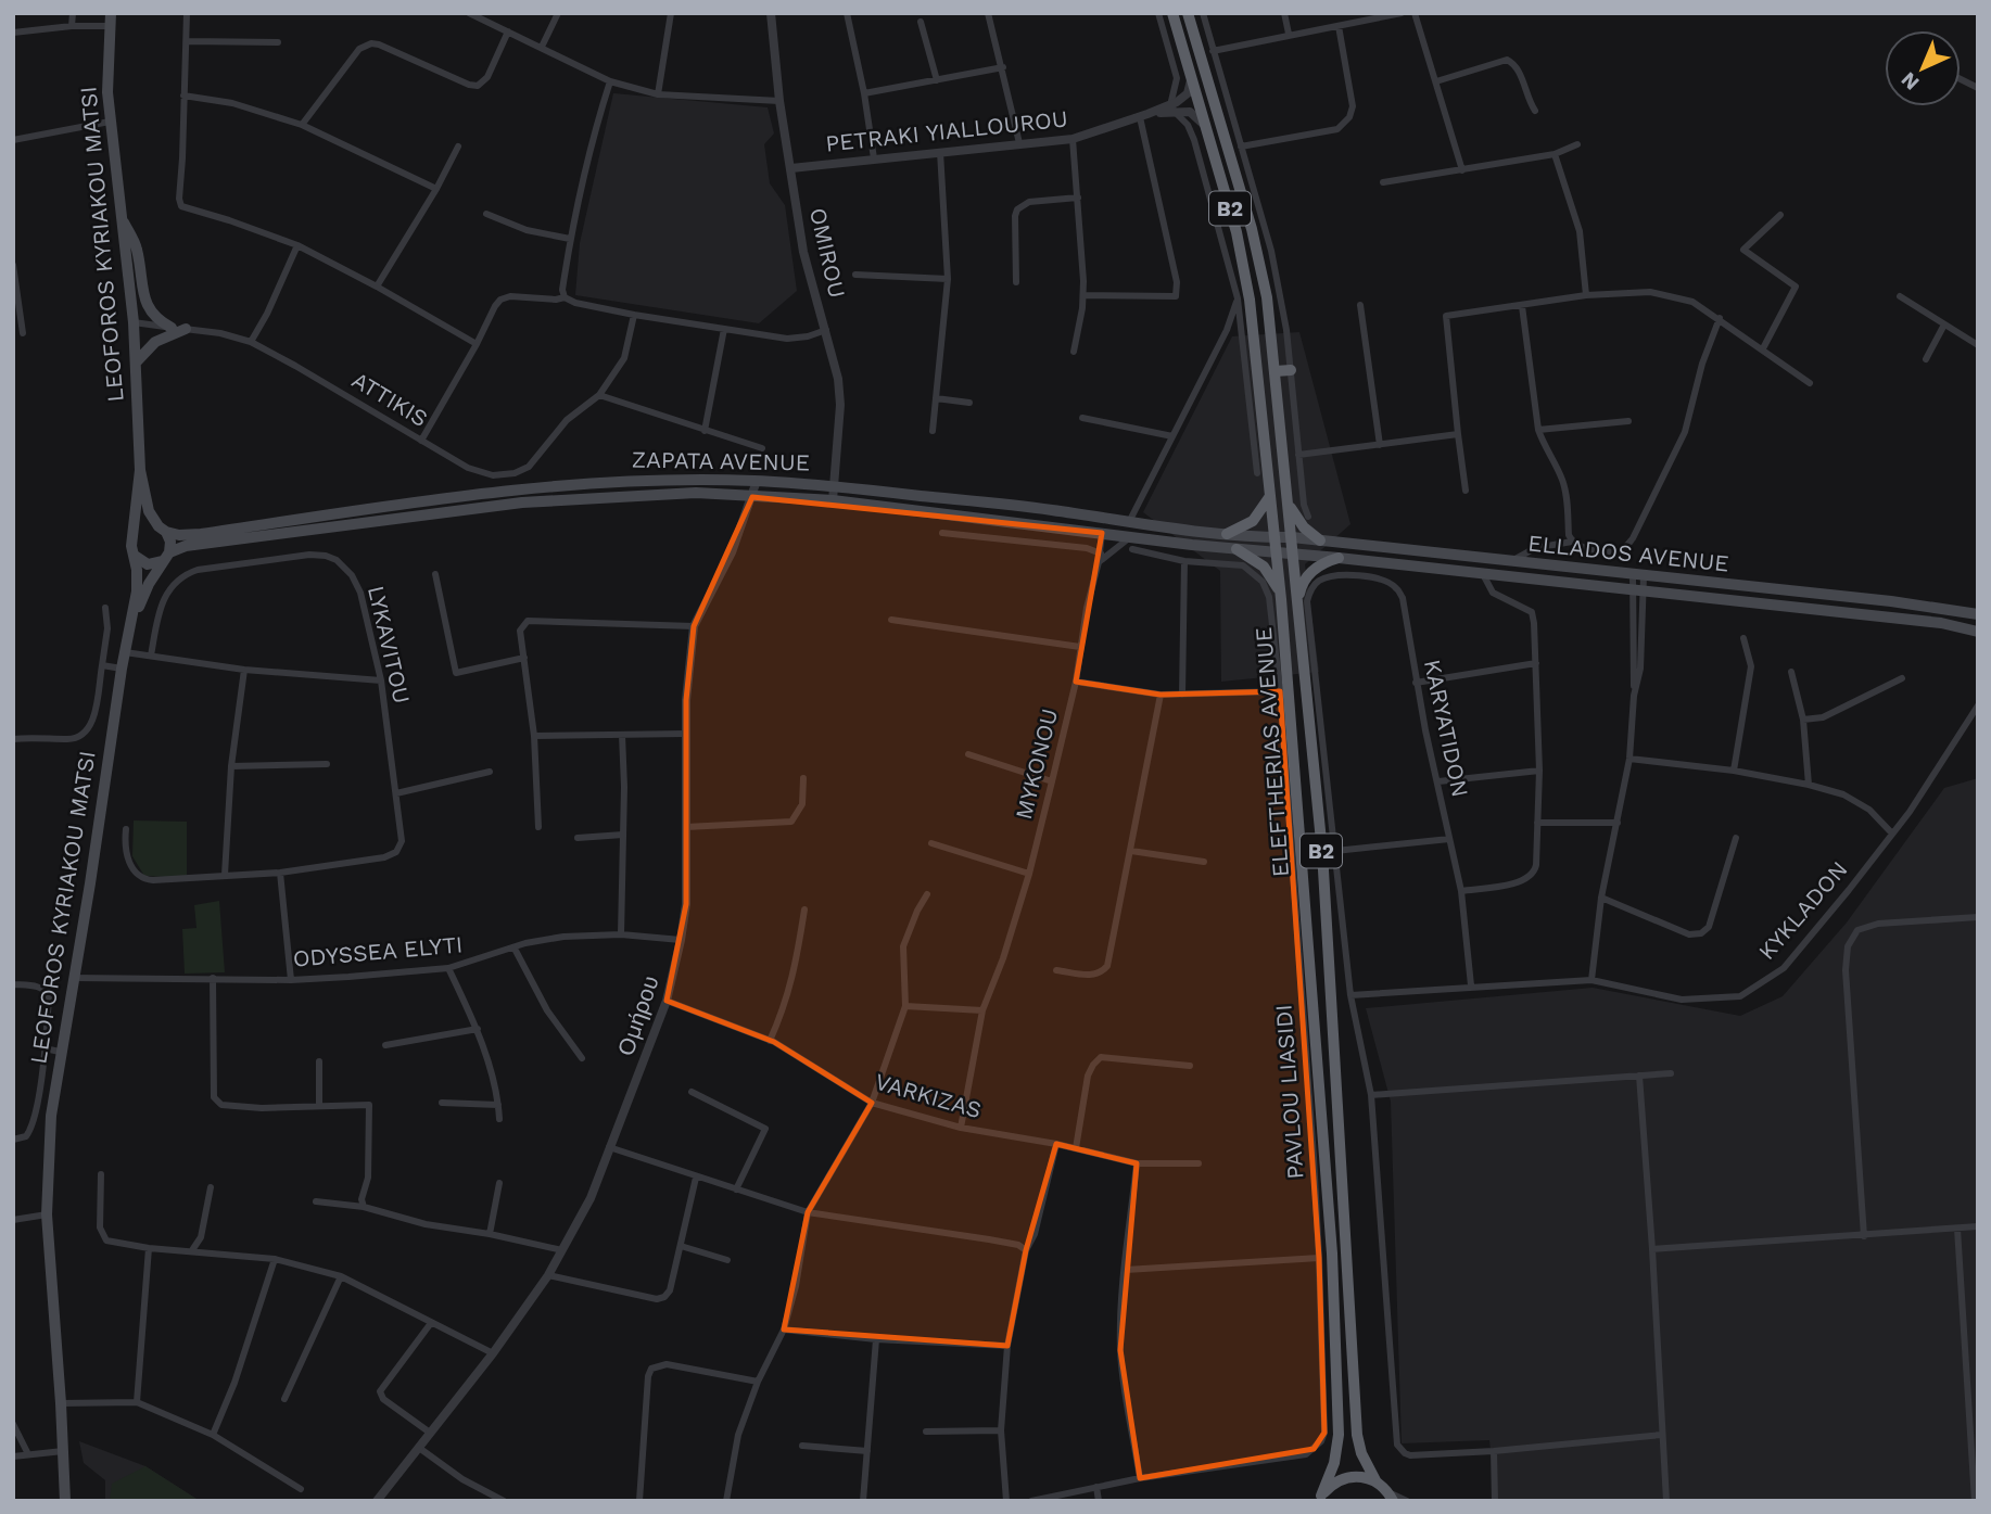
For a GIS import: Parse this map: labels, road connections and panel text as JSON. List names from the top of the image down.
{
  "streets": {
    "highway": ["B2", "ELEFTHERIAS AVENUE"],
    "main road": ["LEOFOROS KYRIAKOU MATSI", "ZAPATA AVENUE", "ELLADOS AVENUE"],
    "street": [
      "PETRAKI YIALLOUROU",
      "OMIROU",
      "ATTIKIS",
      "LYKAVITOU",
      "KARYATIDON",
      "MYKONOU",
      "KYKLADON",
      "ODYSSEA ELYTI",
      "Ομήρου",
      "PAVLOU LIASIDI",
      "VARKIZAS"
    ]
  },
  "crossings": [
    ["PETRAKI YIALLOUROU", "OMIROU"],
    ["B2", "ELEFTHERIAS AVENUE"],
    ["LEOFOROS KYRIAKOU MATSI", "ATTIKIS"],
    ["LEOFOROS KYRIAKOU MATSI", "ZAPATA AVENUE"],
    ["LEOFOROS KYRIAKOU MATSI", "ODYSSEA ELYTI"],
    ["OMIROU", "ZAPATA AVENUE"],
    ["ZAPATA AVENUE", "ELLADOS AVENUE"],
    ["ZAPATA AVENUE", "ELEFTHERIAS AVENUE"],
    ["ZAPATA AVENUE", "MYKONOU"],
    ["ZAPATA AVENUE", "Ομήρου"],
    ["ELLADOS AVENUE", "ELEFTHERIAS AVENUE"],
    ["KARYATIDON", "ELEFTHERIAS AVENUE"],
    ["KARYATIDON", "KYKLADON"],
    ["MYKONOU", "VARKIZAS"],
    ["ODYSSEA ELYTI", "Ομήρου"],
    ["Ομήρου", "VARKIZAS"]
  ],
  "north": "bottom left"
}
